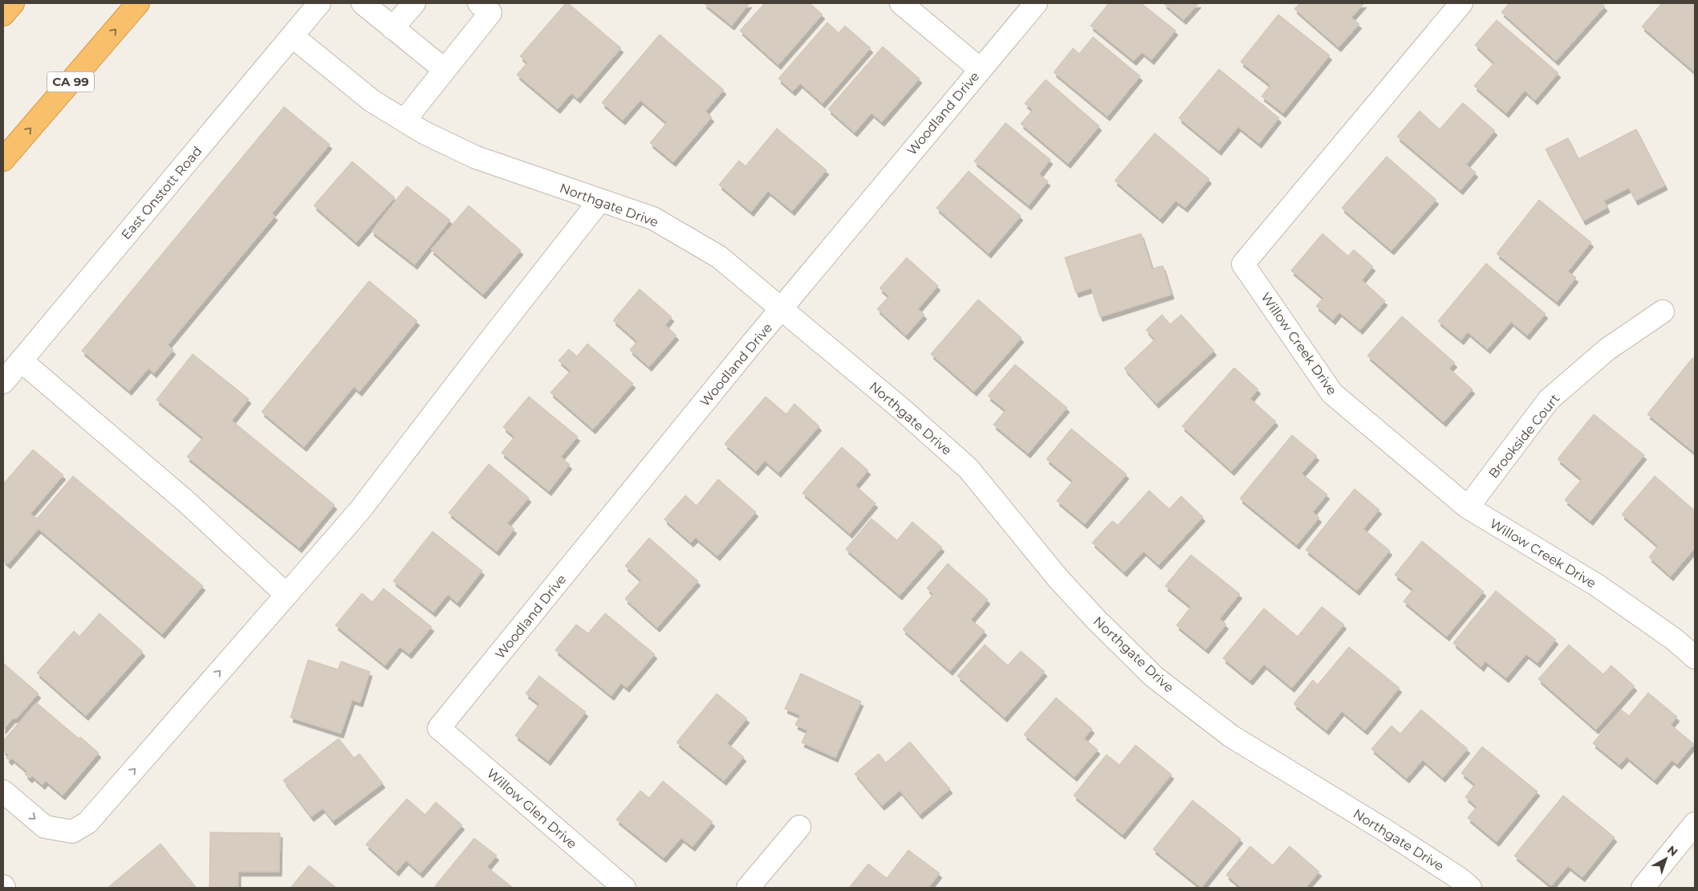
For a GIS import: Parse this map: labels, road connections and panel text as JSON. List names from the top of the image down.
{
  "streets": {
    "highway": ["CA 99"],
    "street": [
      "Woodland Drive",
      "East Onstott Road",
      "Northgate Drive",
      "Willow Creek Drive",
      "Brookside Court",
      "Willow Glen Drive"
    ]
  },
  "crossings": [
    ["Woodland Drive", "Northgate Drive"],
    ["Woodland Drive", "Willow Glen Drive"],
    ["East Onstott Road", "Northgate Drive"],
    ["Willow Creek Drive", "Brookside Court"]
  ],
  "north": "top right"
}
